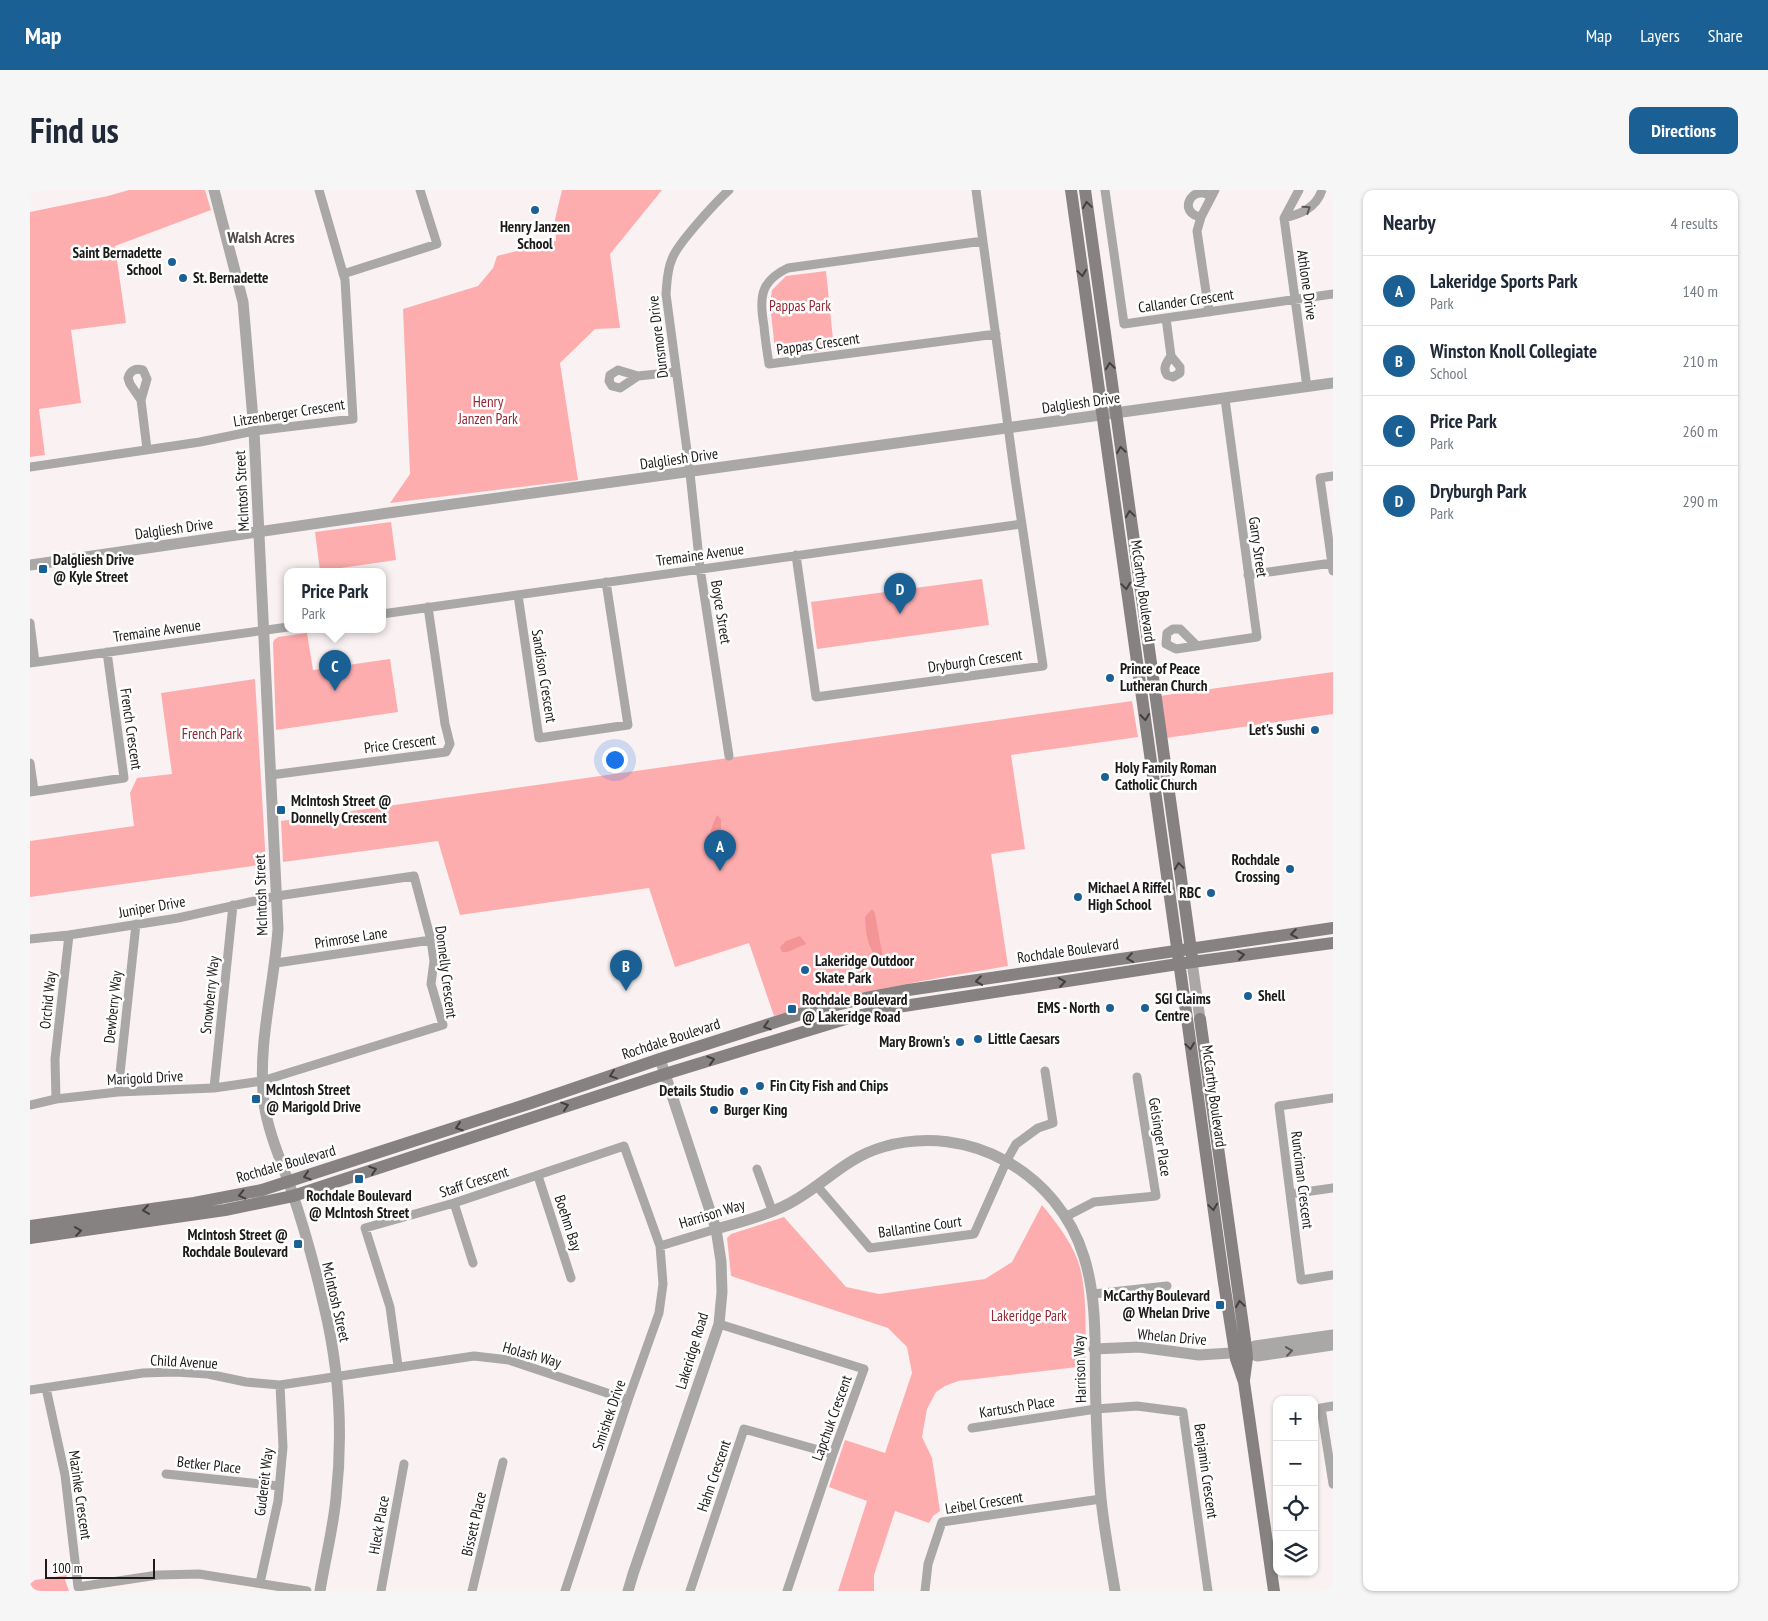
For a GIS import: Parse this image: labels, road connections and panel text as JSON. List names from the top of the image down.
{
  "streets": {
    "main road": ["McCarthy Boulevard", "Rochdale Boulevard"],
    "street": [
      "Athlone Drive",
      "Callander Crescent",
      "Dunsmore Drive",
      "Pappas Crescent",
      "Dalgliesh Drive",
      "Litzenberger Crescent",
      "McIntosh Street",
      "Garry Street",
      "Tremaine Avenue",
      "Boyce Street",
      "Dryburgh Crescent",
      "Sandison Crescent",
      "French Crescent",
      "Price Crescent",
      "Juniper Drive",
      "Primrose Lane",
      "Donnelly Crescent",
      "Snowberry Way",
      "Orchid Way",
      "Dewberry Way",
      "Marigold Drive",
      "Gelsinger Place",
      "Runciman Crescent",
      "Staff Crescent",
      "Harrison Way",
      "Boehm Bay",
      "Ballantine Court",
      "Whelan Drive",
      "Lakeridge Road",
      "Holash Way",
      "Child Avenue",
      "Kartusch Place",
      "Smishek Drive",
      "Lapchuk Crescent",
      "Betker Place",
      "Benjamin Crescent",
      "Hahn Crescent",
      "Gudereit Way",
      "Mazinke Crescent",
      "Leibel Crescent",
      "Bissett Place",
      "Hleck Place"
    ]
  },
  "crossings": [
    ["Athlone Drive", "Callander Crescent"],
    ["Athlone Drive", "Dalgliesh Drive"],
    ["Dunsmore Drive", "Dalgliesh Drive"],
    ["Dunsmore Drive", "Boyce Street"],
    ["Dalgliesh Drive", "McIntosh Street"],
    ["Dalgliesh Drive", "Garry Street"],
    ["Dalgliesh Drive", "McCarthy Boulevard"],
    ["Dalgliesh Drive", "Boyce Street"],
    ["Dalgliesh Drive", "Dryburgh Crescent"],
    ["Litzenberger Crescent", "McIntosh Street"],
    ["McIntosh Street", "Tremaine Avenue"],
    ["McIntosh Street", "Price Crescent"],
    ["McIntosh Street", "Juniper Drive"],
    ["McIntosh Street", "Primrose Lane"],
    ["McIntosh Street", "Rochdale Boulevard"],
    ["McIntosh Street", "Donnelly Crescent"],
    ["McIntosh Street", "Marigold Drive"],
    ["McIntosh Street", "Holash Way"],
    ["McIntosh Street", "Child Avenue"],
    ["Tremaine Avenue", "Boyce Street"],
    ["Tremaine Avenue", "Dryburgh Crescent"],
    ["Tremaine Avenue", "Sandison Crescent"],
    ["Tremaine Avenue", "French Crescent"],
    ["Tremaine Avenue", "Price Crescent"],
    ["McCarthy Boulevard", "Rochdale Boulevard"],
    ["McCarthy Boulevard", "Whelan Drive"],
    ["Juniper Drive", "Donnelly Crescent"],
    ["Juniper Drive", "Snowberry Way"],
    ["Juniper Drive", "Orchid Way"],
    ["Juniper Drive", "Dewberry Way"],
    ["Primrose Lane", "Donnelly Crescent"],
    ["Rochdale Boulevard", "Lakeridge Road"],
    ["Donnelly Crescent", "Marigold Drive"],
    ["Snowberry Way", "Marigold Drive"],
    ["Orchid Way", "Marigold Drive"],
    ["Dewberry Way", "Marigold Drive"],
    ["Gelsinger Place", "Harrison Way"],
    ["Staff Crescent", "Harrison Way"],
    ["Staff Crescent", "Boehm Bay"],
    ["Staff Crescent", "Holash Way"],
    ["Staff Crescent", "Smishek Drive"],
    ["Harrison Way", "Ballantine Court"],
    ["Harrison Way", "Whelan Drive"],
    ["Harrison Way", "Lakeridge Road"],
    ["Harrison Way", "Kartusch Place"],
    ["Harrison Way", "Smishek Drive"],
    ["Harrison Way", "Benjamin Crescent"],
    ["Harrison Way", "Leibel Crescent"],
    ["Lakeridge Road", "Lapchuk Crescent"],
    ["Holash Way", "Child Avenue"],
    ["Holash Way", "Smishek Drive"],
    ["Child Avenue", "Gudereit Way"],
    ["Child Avenue", "Mazinke Crescent"],
    ["Kartusch Place", "Benjamin Crescent"],
    ["Lapchuk Crescent", "Hahn Crescent"],
    ["Betker Place", "Gudereit Way"],
    ["Gudereit Way", "Mazinke Crescent"]
  ],
  "districts": ["Walsh Acres"],
  "parks": [
    "Pappas Park",
    "Henry Janzen Park",
    "French Park",
    "Lakeridge Park"
  ],
  "places": {
    "other": [
      "Henry Janzen School",
      "Saint Bernadette School",
      "St. Bernadette",
      "Prince of Peace Lutheran Church",
      "Let's Sushi",
      "Holy Family Roman Catholic Church",
      "Rochdale Crossing",
      "RBC",
      "Michael A Riffel High School",
      "Lakeridge Outdoor Skate Park",
      "Shell",
      "EMS - North",
      "SGI Claims Centre",
      "Little Caesars",
      "Mary Brown's",
      "Fin City Fish and Chips",
      "Details Studio",
      "Burger King"
    ],
    "transit": [
      "Dalgliesh Drive @ Kyle Street",
      "McIntosh Street @ Donnelly Crescent",
      "Rochdale Boulevard @ Lakeridge Road",
      "McIntosh Street @ Marigold Drive",
      "Rochdale Boulevard @ McIntosh Street",
      "McIntosh Street @ Rochdale Boulevard",
      "McCarthy Boulevard @ Whelan Drive"
    ]
  },
  "scale_bar": "100 m",
  "page": {
    "header": "Map",
    "nav": ["Map", "Layers", "Share"],
    "title": "Find us",
    "buttons": "Directions",
    "heading": ["Nearby", "4 results"],
    "list": [
      {
        "mark": "A",
        "name": "Lakeridge Sports Park",
        "note": "Park",
        "value": "140 m"
      },
      {
        "mark": "B",
        "name": "Winston Knoll Collegiate",
        "note": "School",
        "value": "210 m"
      },
      {
        "mark": "C",
        "name": "Price Park",
        "note": "Park",
        "value": "260 m"
      },
      {
        "mark": "D",
        "name": "Dryburgh Park",
        "note": "Park",
        "value": "290 m"
      }
    ],
    "popup": ["Price Park", "Park"],
    "pins": [
      "D",
      "C",
      "A",
      "B"
    ],
    "map_buttons": ["+", "−"],
    "scale": "100 m"
  }
}
